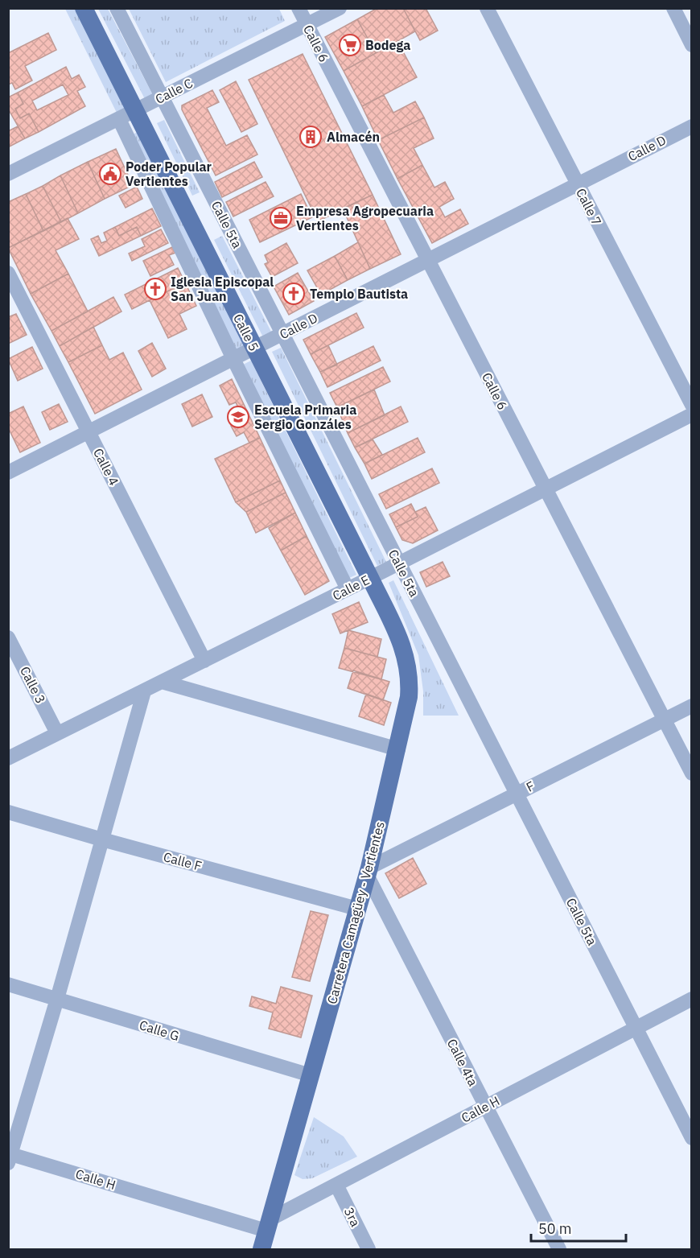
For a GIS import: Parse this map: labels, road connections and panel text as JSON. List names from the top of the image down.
{
  "streets": {
    "main road": ["Calle 5", "Carretera Camagüey - Vertientes"],
    "street": [
      "Calle 6",
      "Calle C",
      "Calle D",
      "Calle 7",
      "Calle 5ta",
      "Calle 4",
      "Calle E",
      "Calle 3",
      "F",
      "Calle F",
      "Calle G",
      "Calle 4ta",
      "Calle H",
      "3ra"
    ]
  },
  "crossings": [
    ["Calle 6", "Calle C"],
    ["Calle 6", "Calle D"],
    ["Calle 6", "Calle E"],
    ["Calle 6", "F"],
    ["Calle C", "Calle 5ta"],
    ["Calle C", "Calle 5"],
    ["Calle D", "Calle 7"],
    ["Calle D", "Calle 5ta"],
    ["Calle D", "Calle 5"],
    ["Calle D", "Calle 4"],
    ["Calle 5ta", "Calle E"],
    ["Calle 5ta", "F"],
    ["Calle 5ta", "Calle H"],
    ["Calle 5", "Calle E"],
    ["Calle 5", "Carretera Camagüey - Vertientes"],
    ["Calle 4", "Calle E"],
    ["Calle E", "Calle 3"],
    ["Calle E", "Carretera Camagüey - Vertientes"],
    ["F", "Carretera Camagüey - Vertientes"],
    ["F", "Calle 4ta"],
    ["Calle F", "Carretera Camagüey - Vertientes"],
    ["Carretera Camagüey - Vertientes", "Calle G"],
    ["Carretera Camagüey - Vertientes", "Calle 4ta"],
    ["Carretera Camagüey - Vertientes", "Calle H"],
    ["Calle 4ta", "Calle H"],
    ["Calle H", "3ra"]
  ],
  "places": {
    "supermarket": ["Bodega"],
    "building": ["Almacén"],
    "public building": ["Poder Popular Vertientes"],
    "office": ["Empresa Agropecuaria Vertientes"],
    "church": ["Iglesia Episcopal San Juan", "Templo Bautista"],
    "school or university": ["Escuela Primaria Sergio Gonzáles"]
  },
  "scale_bar": "50 m"
}
